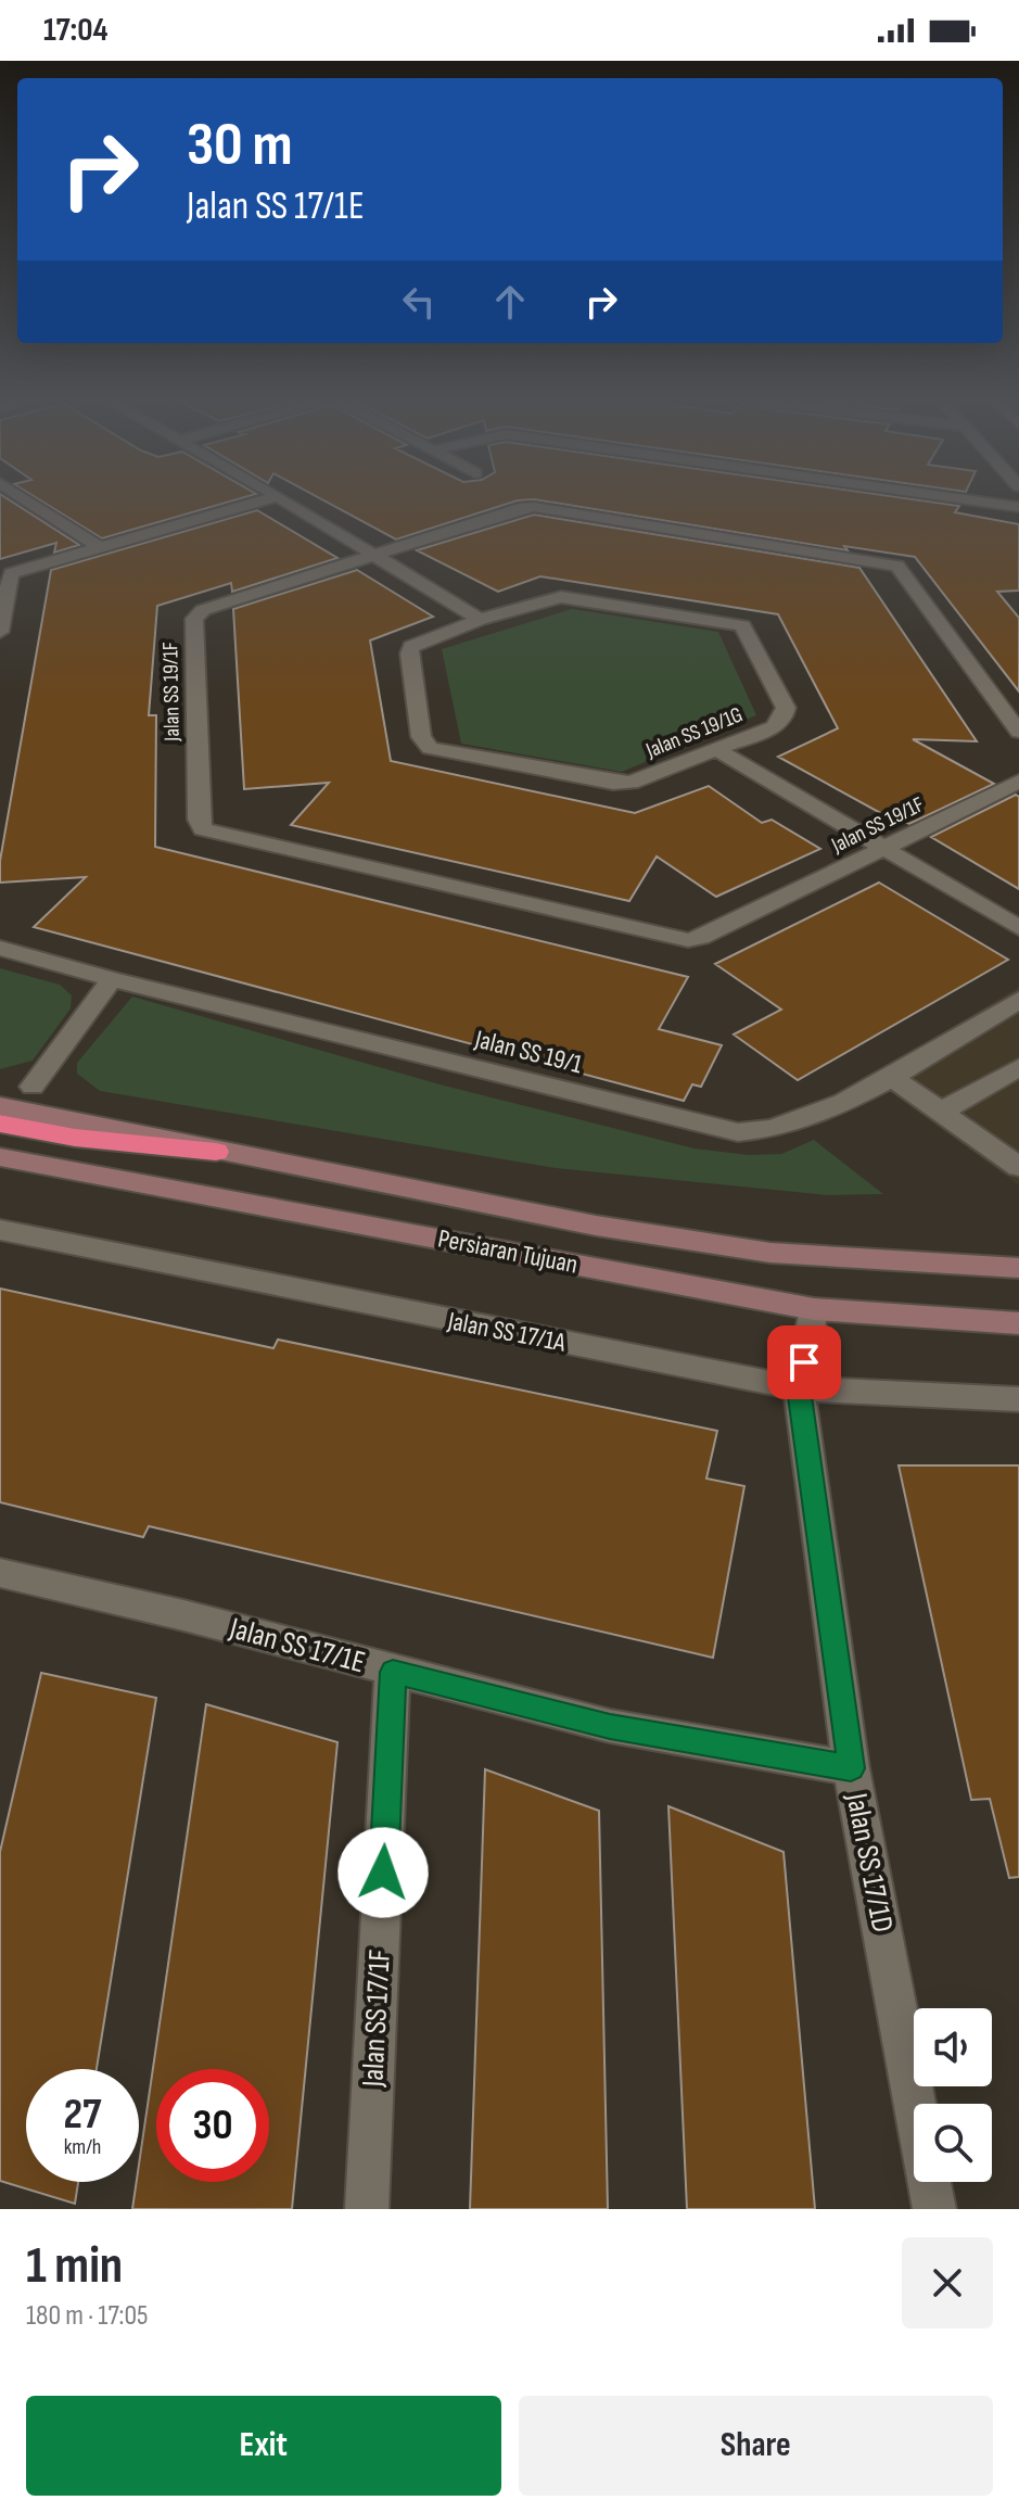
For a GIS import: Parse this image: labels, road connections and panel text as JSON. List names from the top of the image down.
{
  "streets": {
    "main road": ["Persiaran Tujuan"],
    "street": [
      "Jalan SS 19/1F",
      "Jalan SS 19/1G",
      "Jalan SS 19/1",
      "Jalan SS 17/1A",
      "Jalan SS 17/1E",
      "Jalan SS 17/1D",
      "Jalan SS 17/1F"
    ]
  },
  "crossings": [
    ["Persiaran Tujuan", "Jalan SS 17/1D"],
    ["Jalan SS 17/1A", "Jalan SS 17/1D"],
    ["Jalan SS 17/1E", "Jalan SS 17/1D"],
    ["Jalan SS 17/1E", "Jalan SS 17/1F"]
  ],
  "page": {
    "status": "17:04",
    "turn": ["30 m", "Jalan SS 17/1E"],
    "speed": "27 km/h",
    "limit": "30",
    "heading": ["1 min", "180 m · 17:05"],
    "buttons": ["Exit", "Share"]
  }
}
